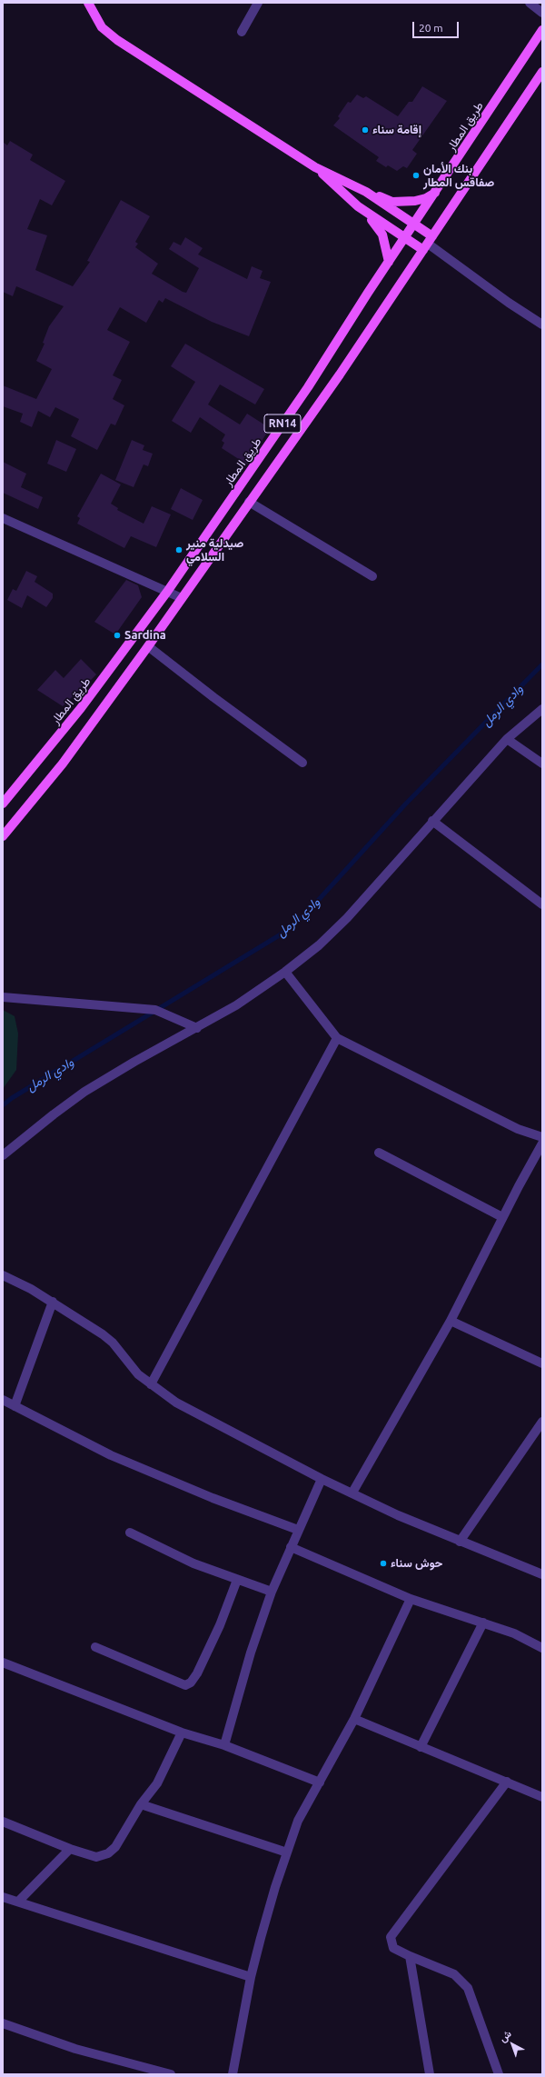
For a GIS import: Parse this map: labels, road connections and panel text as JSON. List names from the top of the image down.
{
  "streets": {
    "main road": ["طريق المطار", "RN14"]
  },
  "water": ["وادي الرمل"],
  "places": [
    "إقامة سناء",
    "بنك الأمان صفاقس المطار",
    "صيدلية منير السلامي",
    "Sardina",
    "حوش سناء"
  ],
  "scale_bar": "20 m",
  "north": "top left"
}
